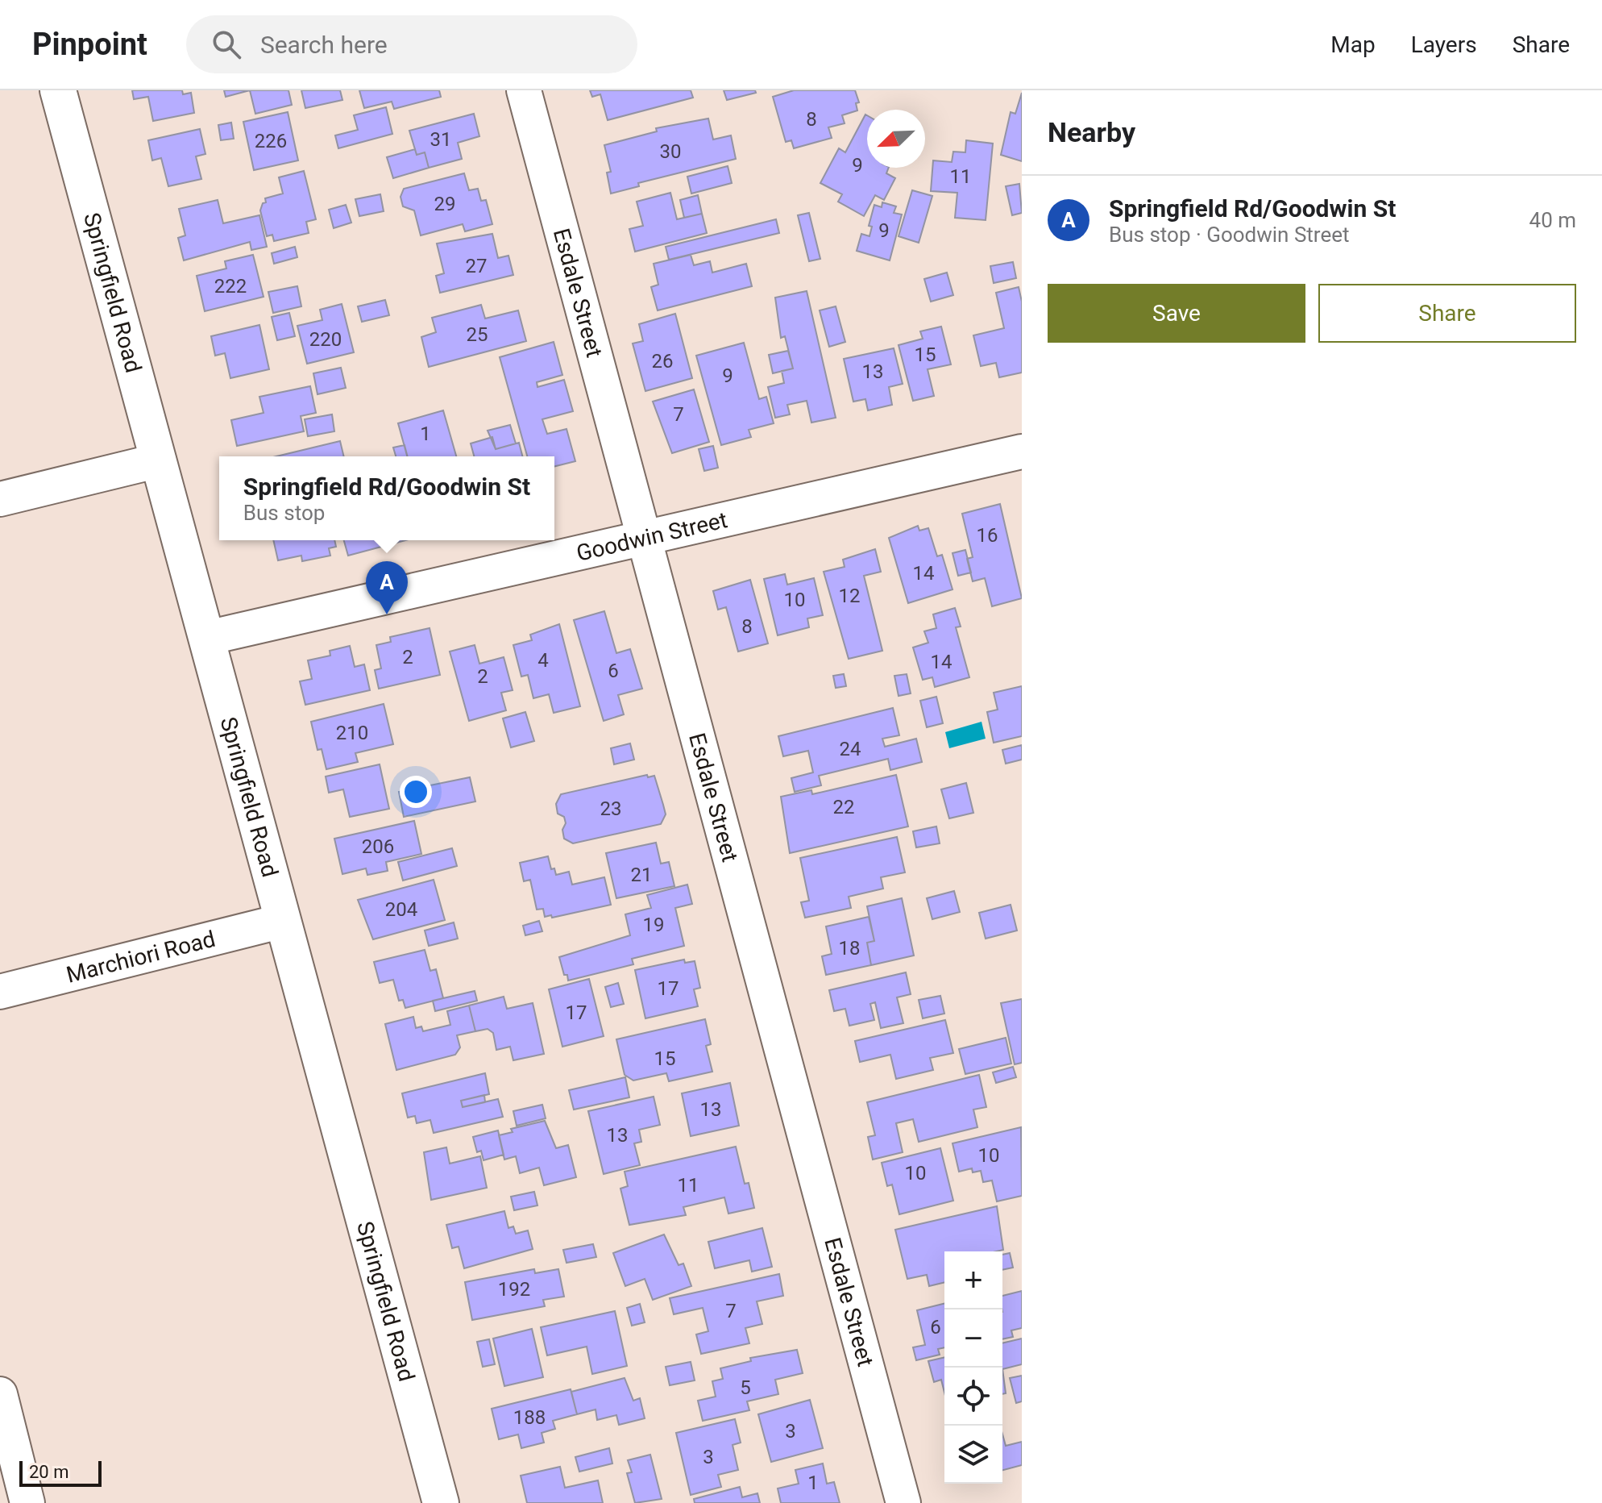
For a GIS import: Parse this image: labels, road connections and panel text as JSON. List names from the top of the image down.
{
  "streets": {
    "main road": ["Springfield Road"],
    "street": ["Esdale Street", "Goodwin Street", "Marchiori Road"]
  },
  "crossings": [
    ["Esdale Street", "Goodwin Street"],
    ["Springfield Road", "Goodwin Street"],
    ["Springfield Road", "Marchiori Road"]
  ],
  "house_numbers": [
    "8",
    "31",
    "226",
    "30",
    "9",
    "11",
    "29",
    "9",
    "27",
    "222",
    "25",
    "220",
    "15",
    "26",
    "13",
    "9",
    "7",
    "1",
    "16",
    "14",
    "12",
    "10",
    "8",
    "2",
    "4",
    "14",
    "6",
    "2",
    "210",
    "24",
    "22",
    "23",
    "206",
    "21",
    "204",
    "19",
    "18",
    "17",
    "17",
    "15",
    "13",
    "13",
    "10",
    "10",
    "11",
    "192",
    "7",
    "6",
    "5",
    "188",
    "3",
    "3",
    "1"
  ],
  "scale_bar": "20 m",
  "north": "bottom left",
  "page": {
    "header": "Pinpoint",
    "search": "Search here",
    "nav": ["Map", "Layers", "Share"],
    "heading": "Nearby",
    "list": [
      {
        "mark": "A",
        "name": "Springfield Rd/Goodwin St",
        "note": "Bus stop · Goodwin Street",
        "value": "40 m"
      }
    ],
    "buttons": ["Save", "Share"],
    "popup": ["Springfield Rd/Goodwin St", "Bus stop"],
    "pins": "A",
    "map_buttons": ["+", "−"],
    "scale": "20 m"
  }
}
